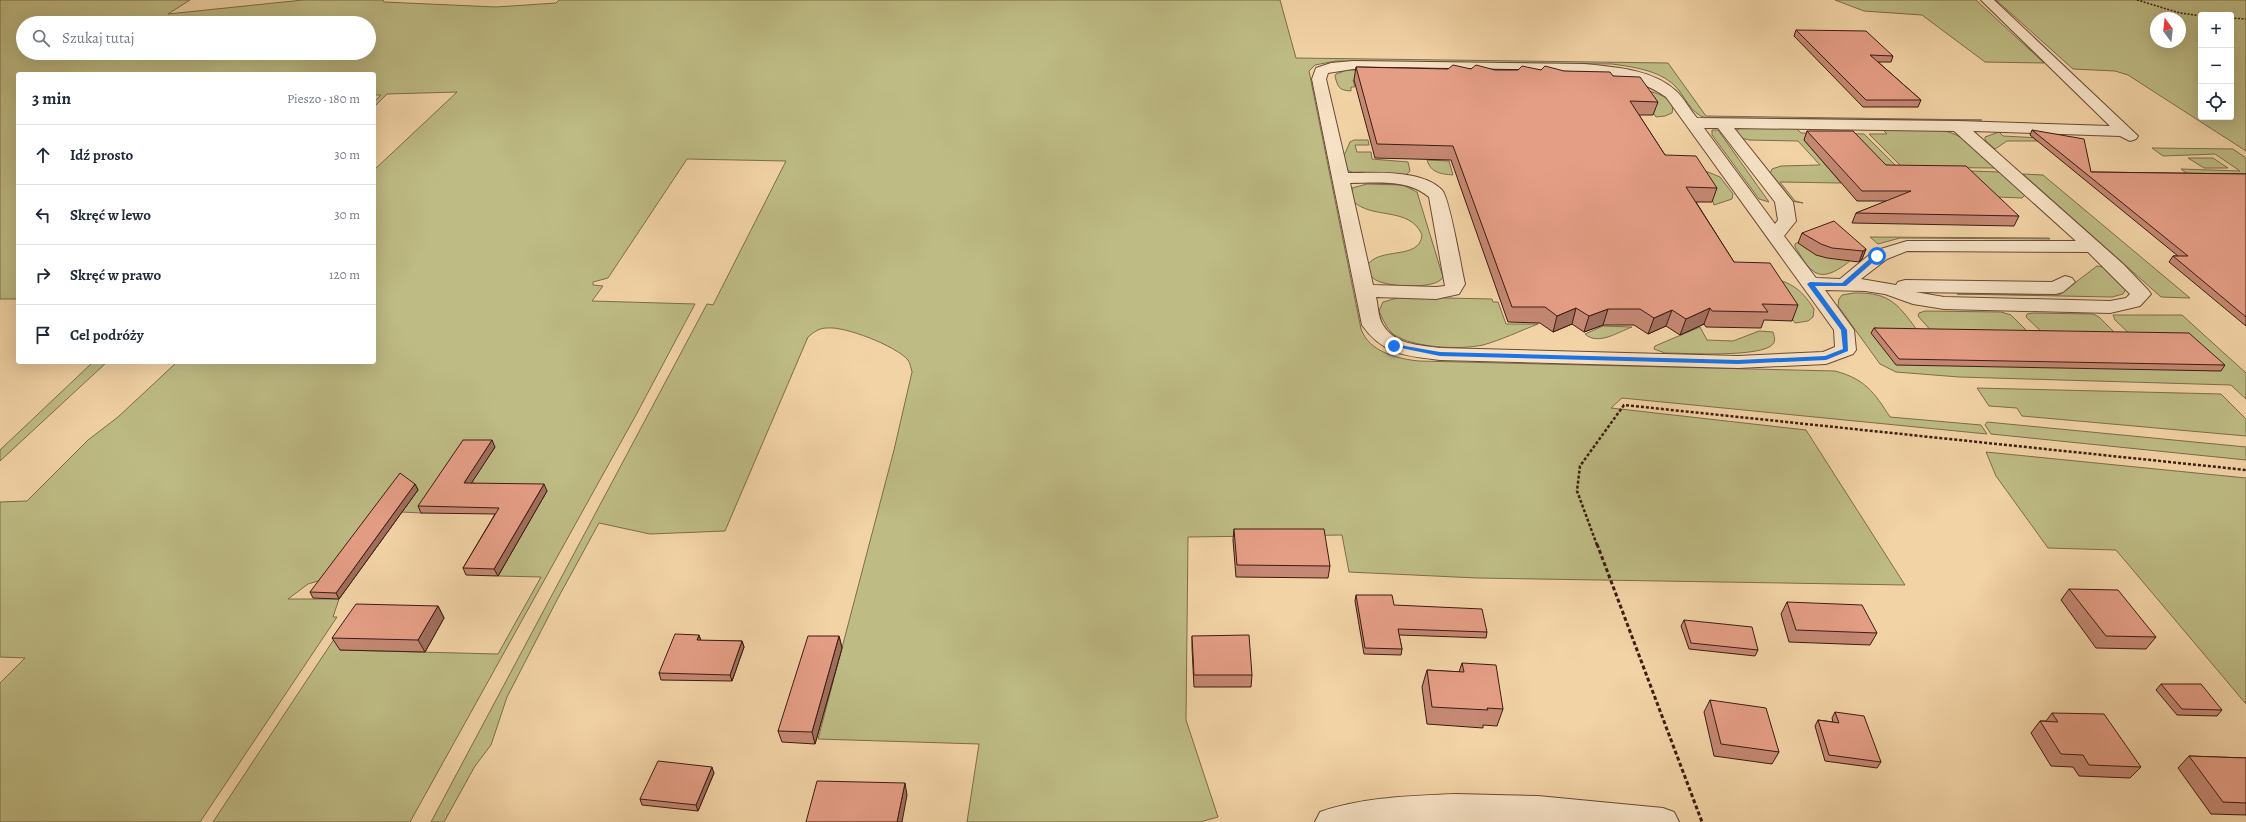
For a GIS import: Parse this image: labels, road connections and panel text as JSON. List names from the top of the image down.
{
  "north": "top",
  "page": {
    "map_buttons": ["+", "−"],
    "search": "Szukaj tutaj",
    "heading": ["3 min", "Pieszo · 180 m"],
    "list": [
      ["Idź prosto", "30 m"],
      ["Skręć w lewo", "30 m"],
      ["Skręć w prawo", "120 m"],
      "Cel podróży"
    ]
  }
}
